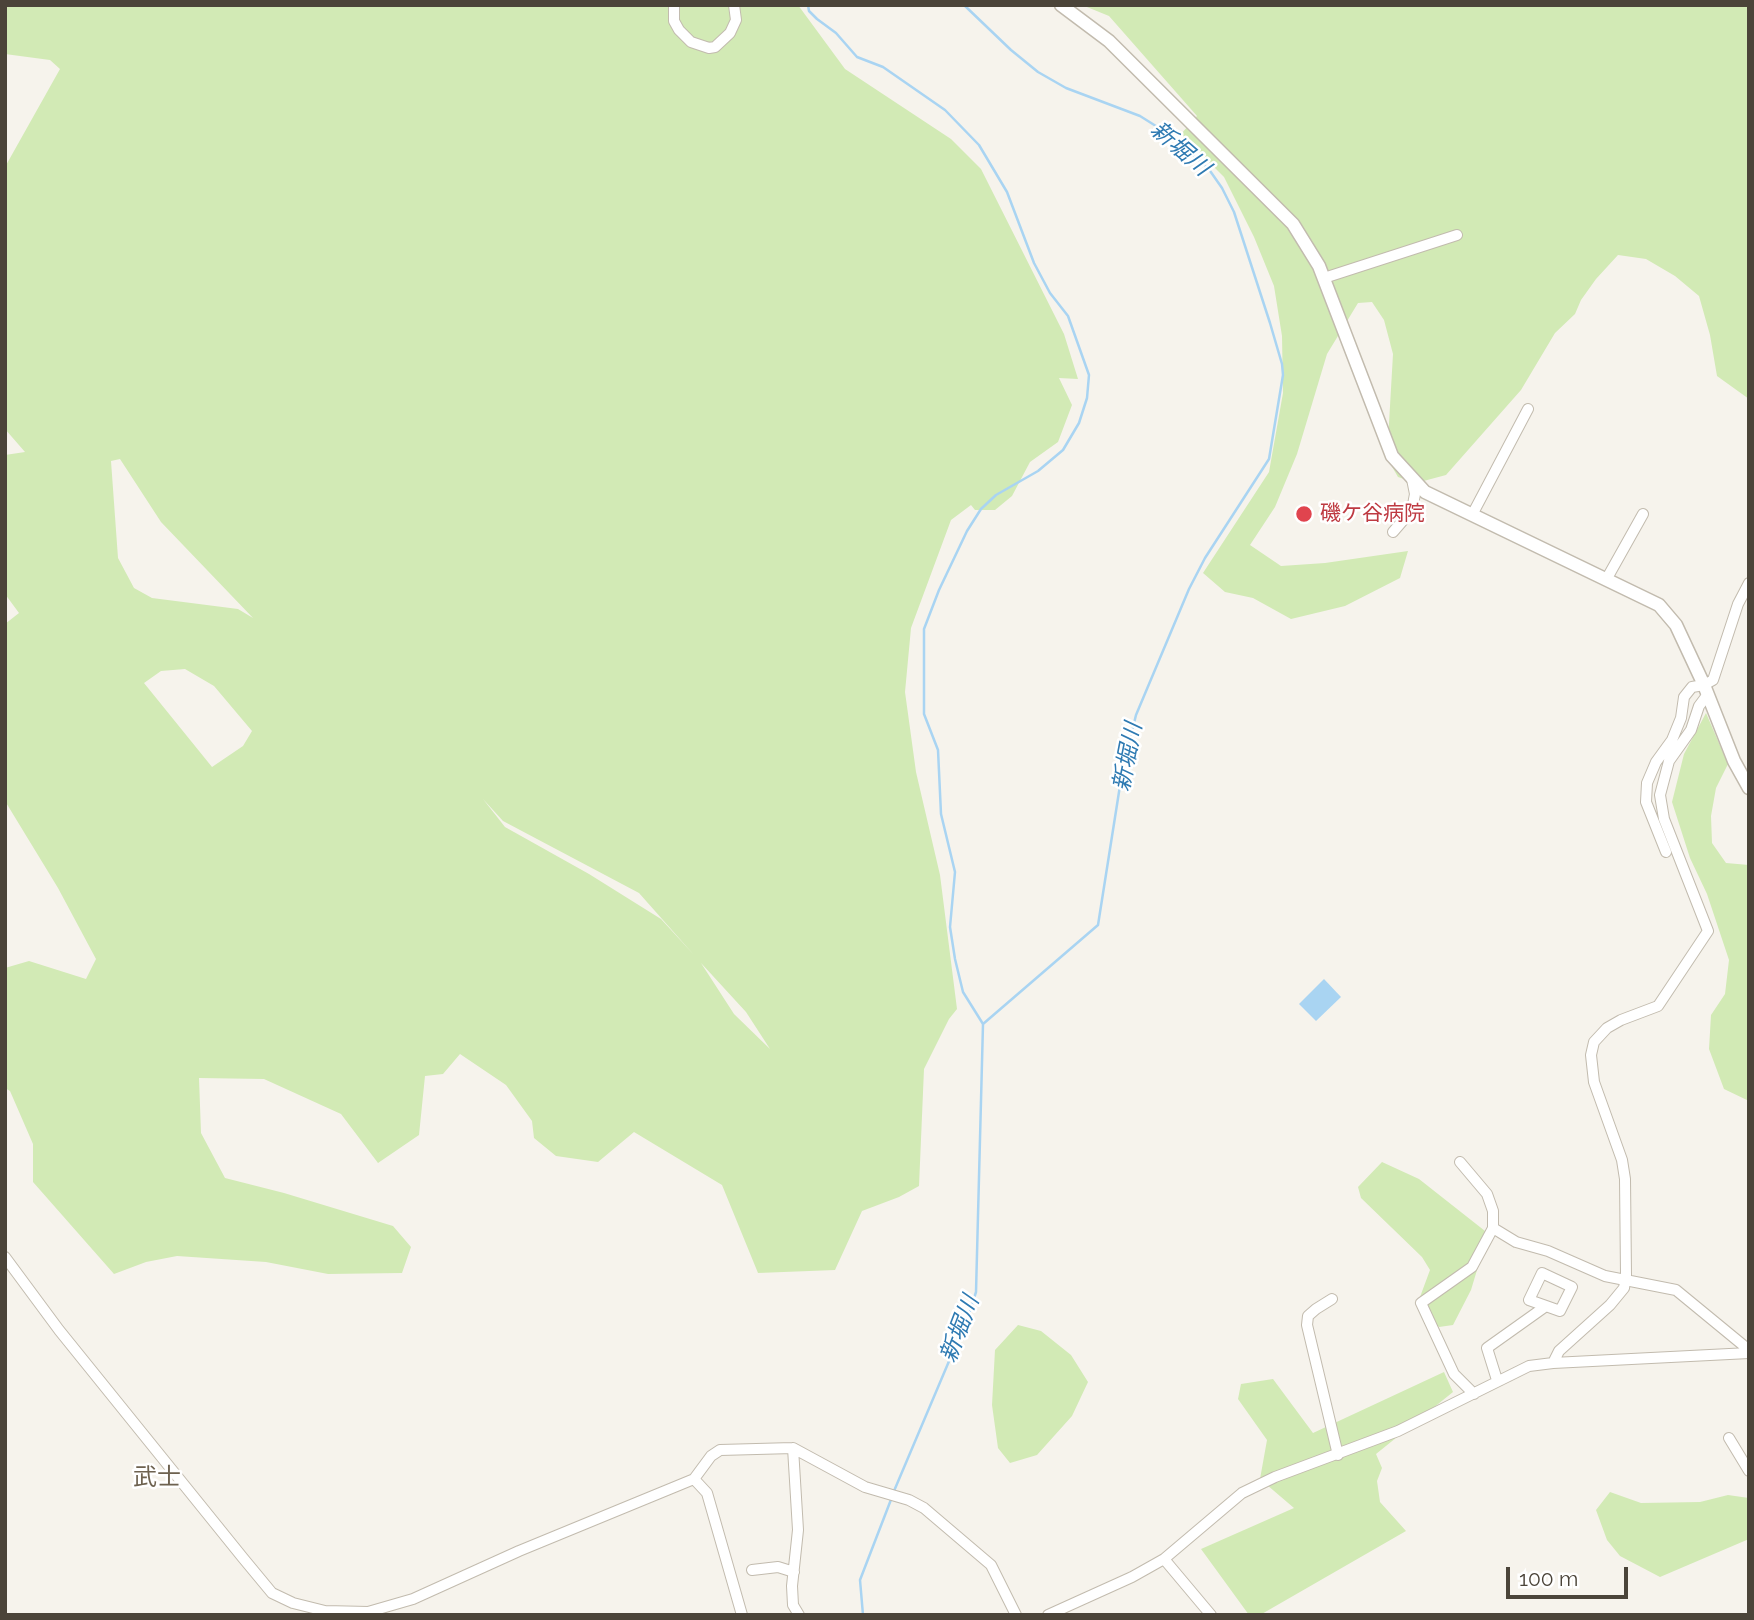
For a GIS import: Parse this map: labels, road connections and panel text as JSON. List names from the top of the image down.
{
  "districts": ["武士"],
  "water": ["新堀川"],
  "places": ["磯ケ谷病院"],
  "scale_bar": "100 m"
}
